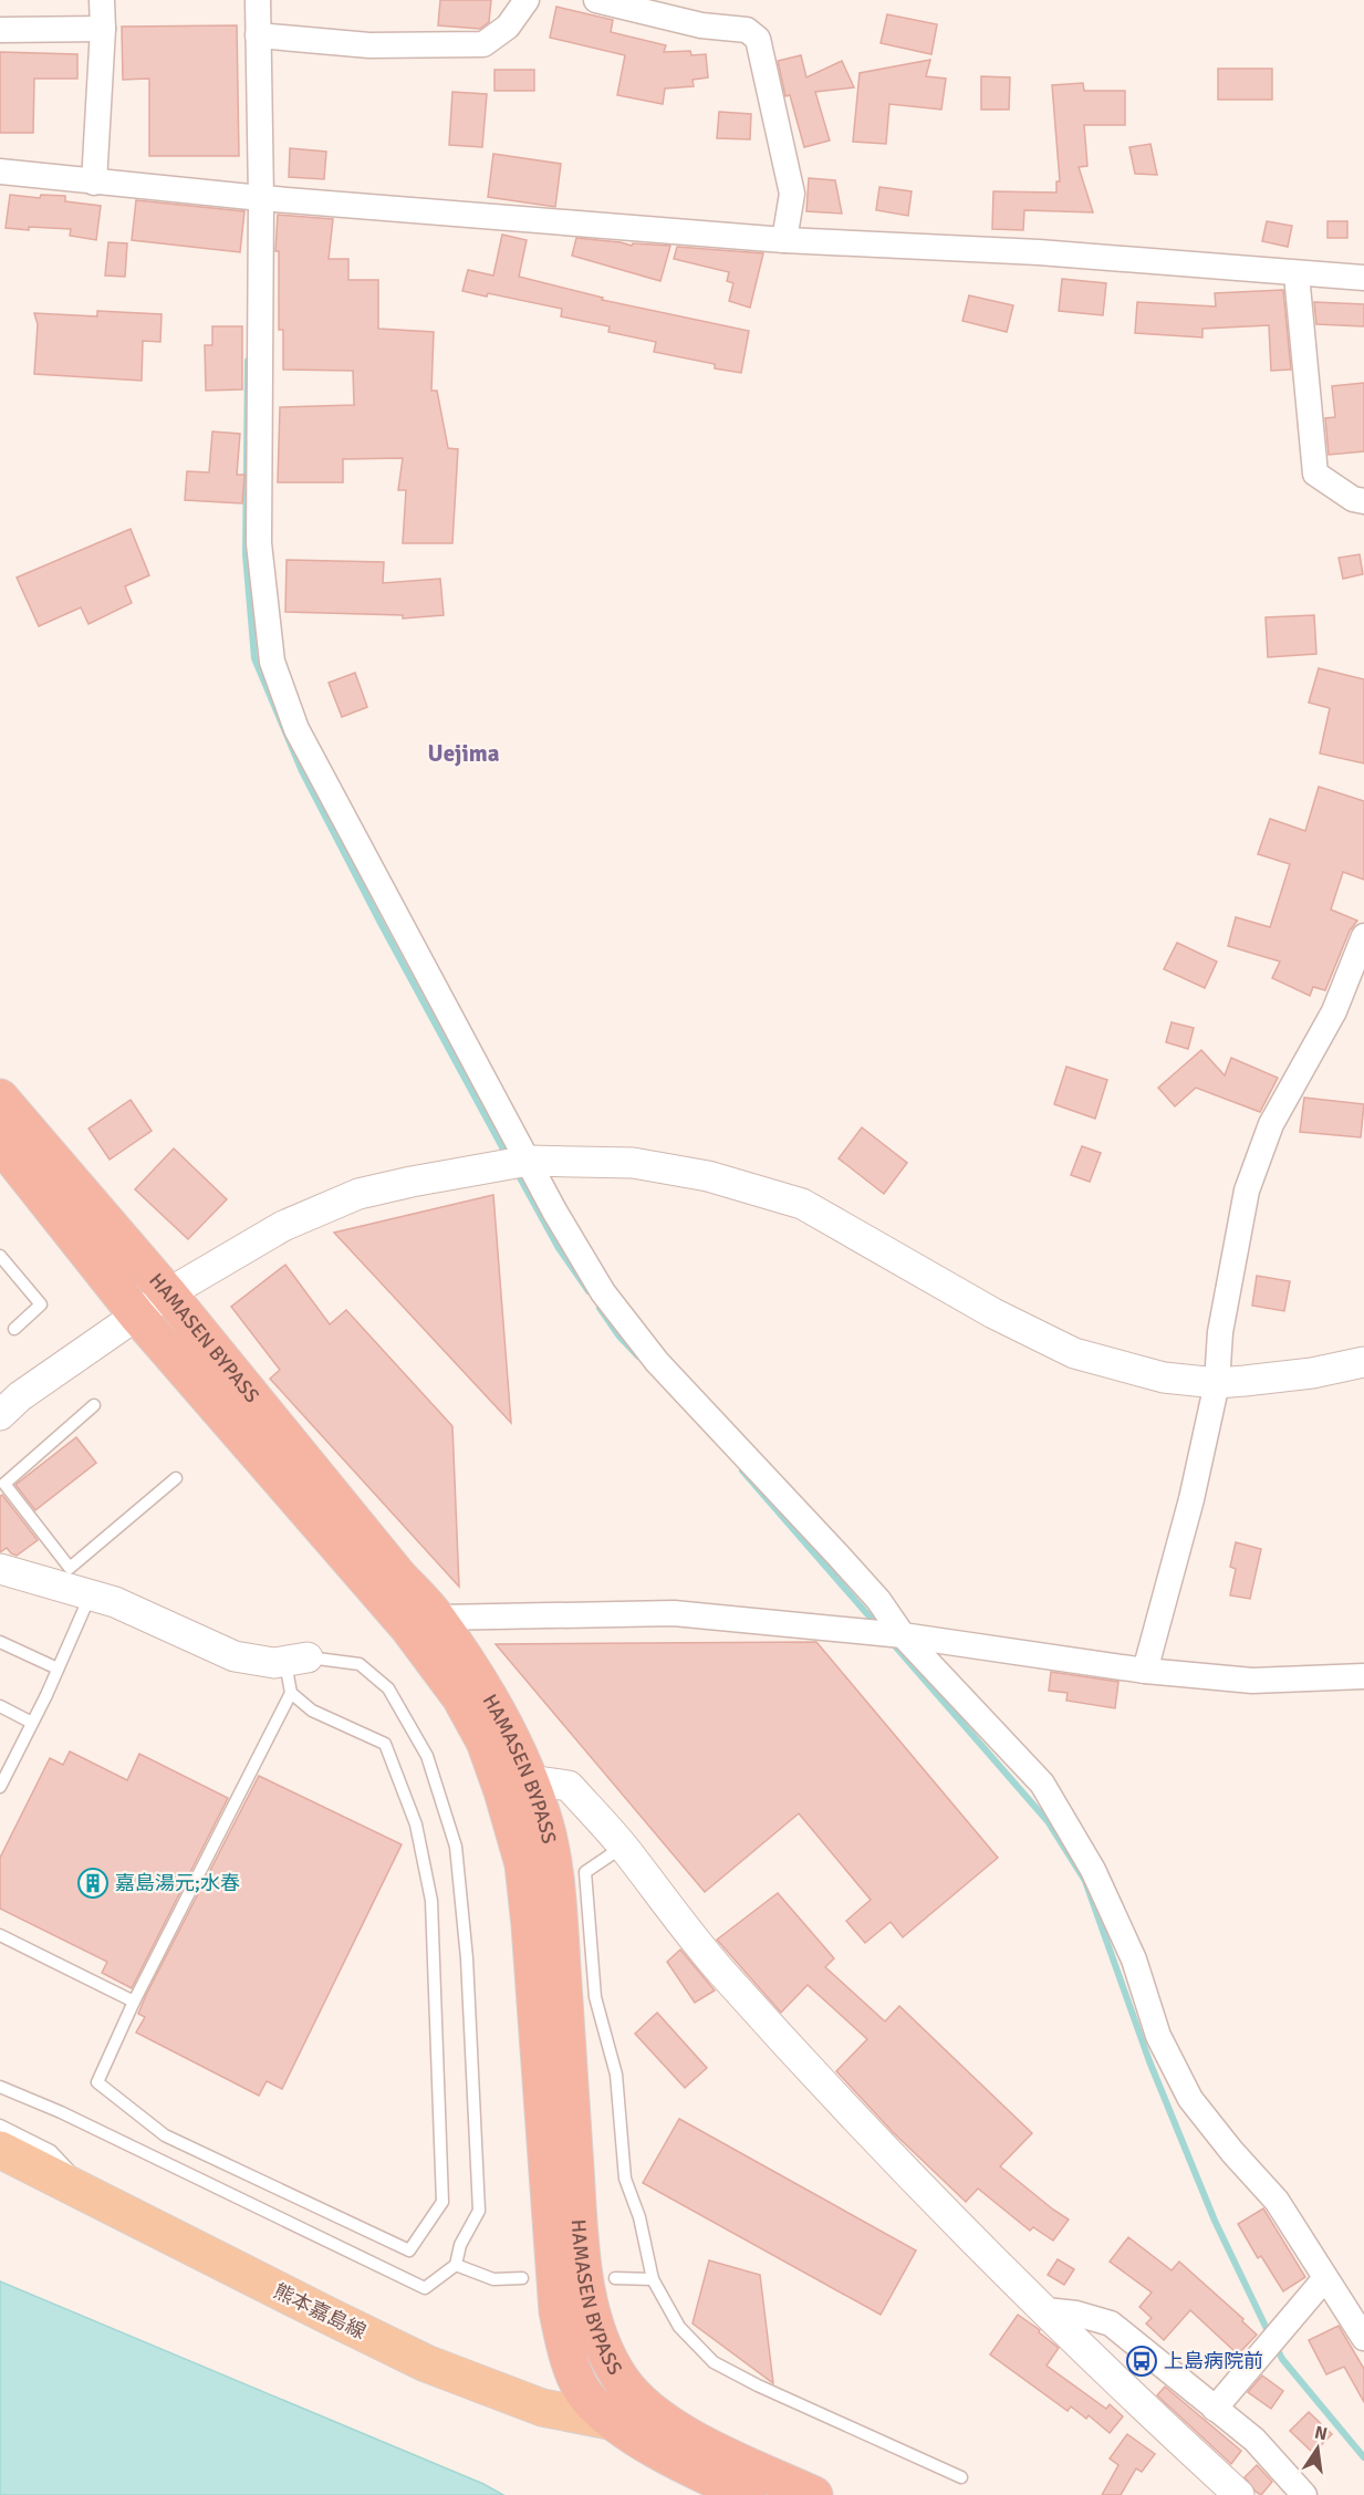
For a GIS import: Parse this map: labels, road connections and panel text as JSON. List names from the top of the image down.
{
  "streets": {
    "highway": ["HAMASEN BYPASS"],
    "main road": ["熊本嘉島線"]
  },
  "crossings": [
    ["HAMASEN BYPASS", "熊本嘉島線"]
  ],
  "districts": ["Uejima"],
  "places": {
    "building": ["嘉島湯元;水春"],
    "bus stop": ["上島病院前"]
  },
  "north": "top"
}
